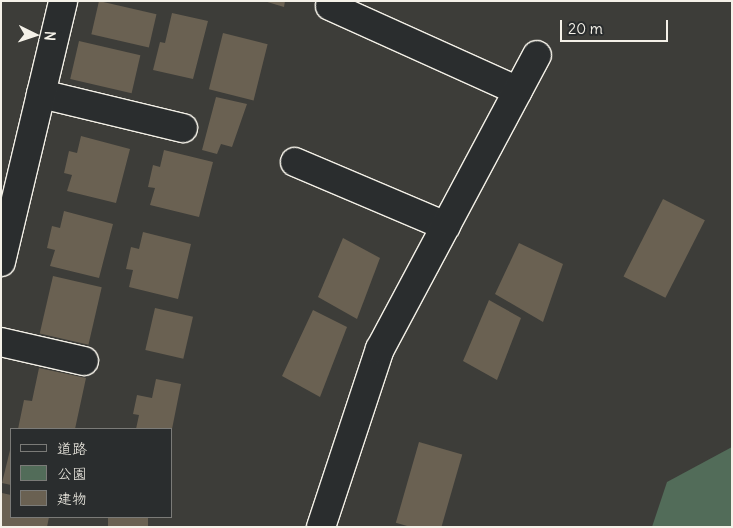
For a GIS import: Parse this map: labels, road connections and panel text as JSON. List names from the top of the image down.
{
  "legend": ["道路", "公園", "建物"],
  "scale_bar": "20 m",
  "north": "right"
}
